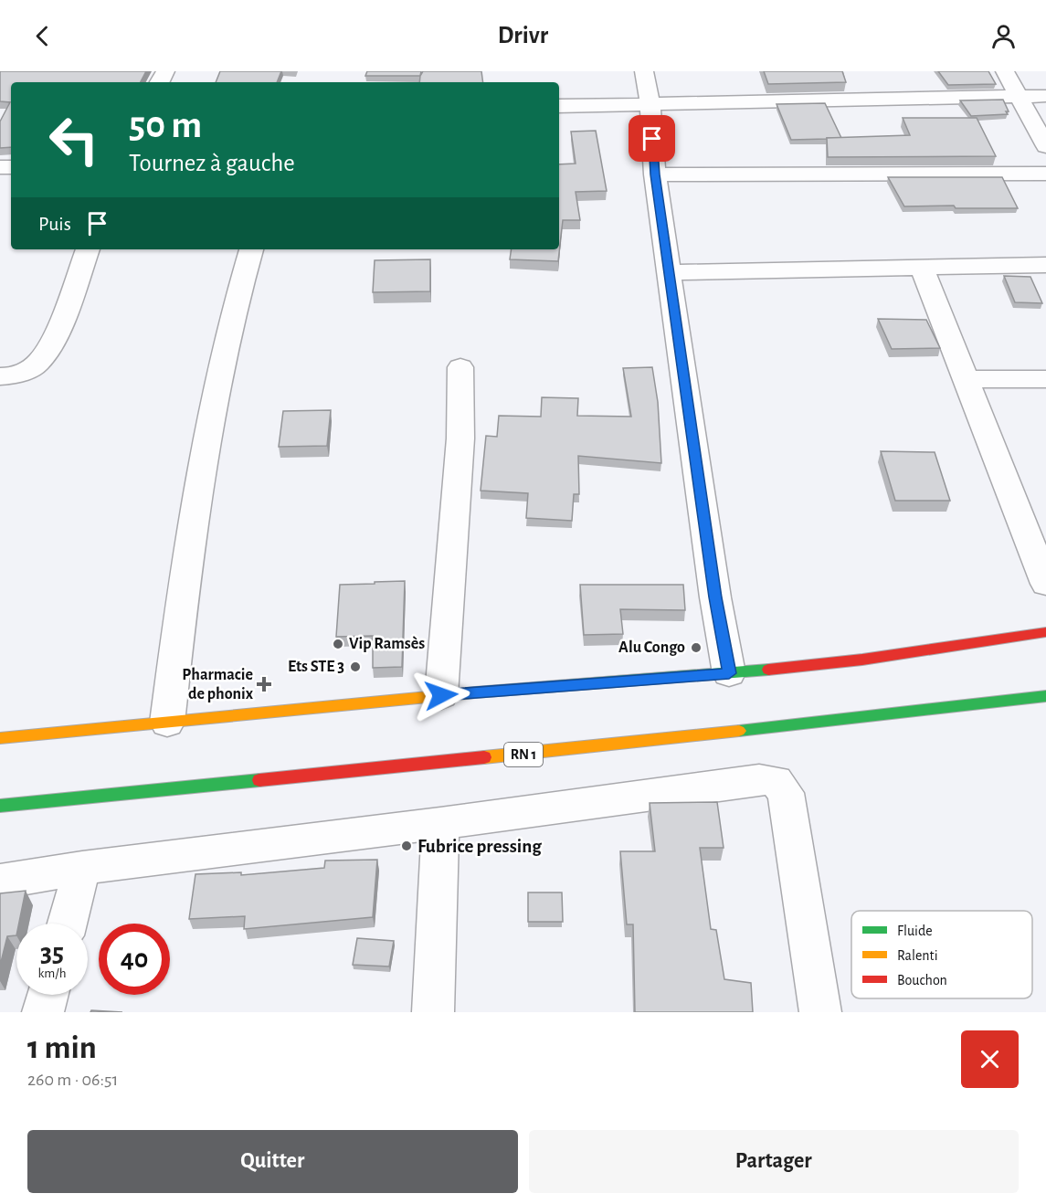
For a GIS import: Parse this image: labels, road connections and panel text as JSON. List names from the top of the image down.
{
  "streets": {
    "main road": ["RN 1"]
  },
  "places": {
    "other": [
      "Vip Ramsès",
      "Alu Congo",
      "Ets STE 3",
      "Fubrice pressing"
    ],
    "health": ["Pharmacie de phonix"]
  },
  "legend": ["Fluide", "Ralenti", "Bouchon"],
  "page": {
    "header": "Drivr",
    "turn": ["50 m", "Tournez à gauche"],
    "then": "Puis",
    "speed": "35 km/h",
    "limit": "40",
    "heading": ["1 min", "260 m · 06:51"],
    "buttons": ["Quitter", "Partager"]
  }
}
